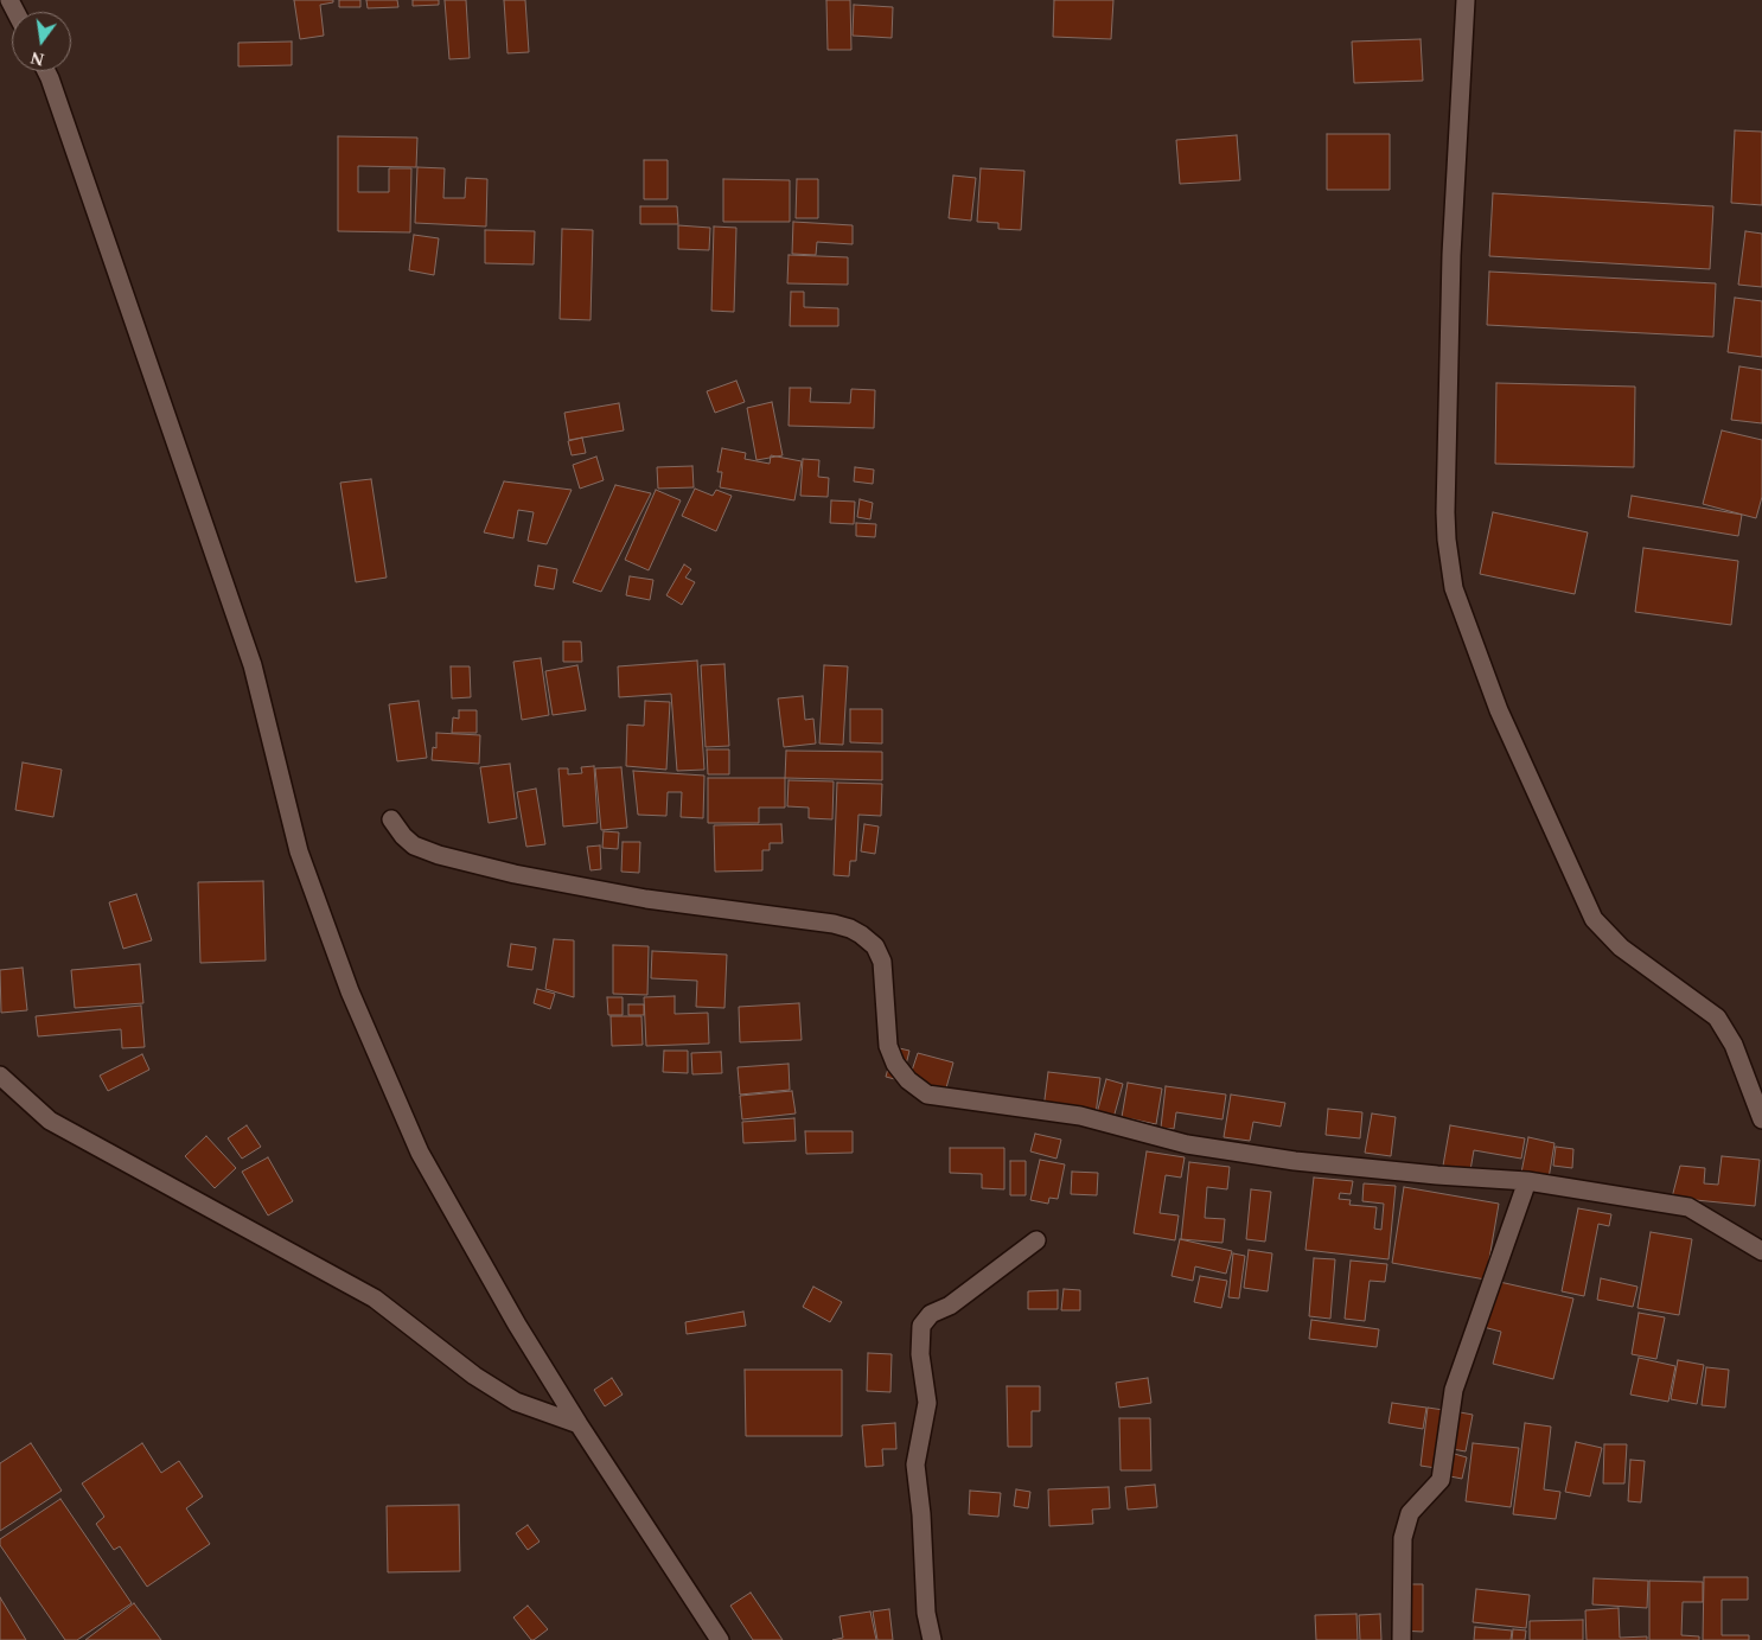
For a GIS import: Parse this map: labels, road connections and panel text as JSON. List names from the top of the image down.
{
  "north": "bottom"
}
